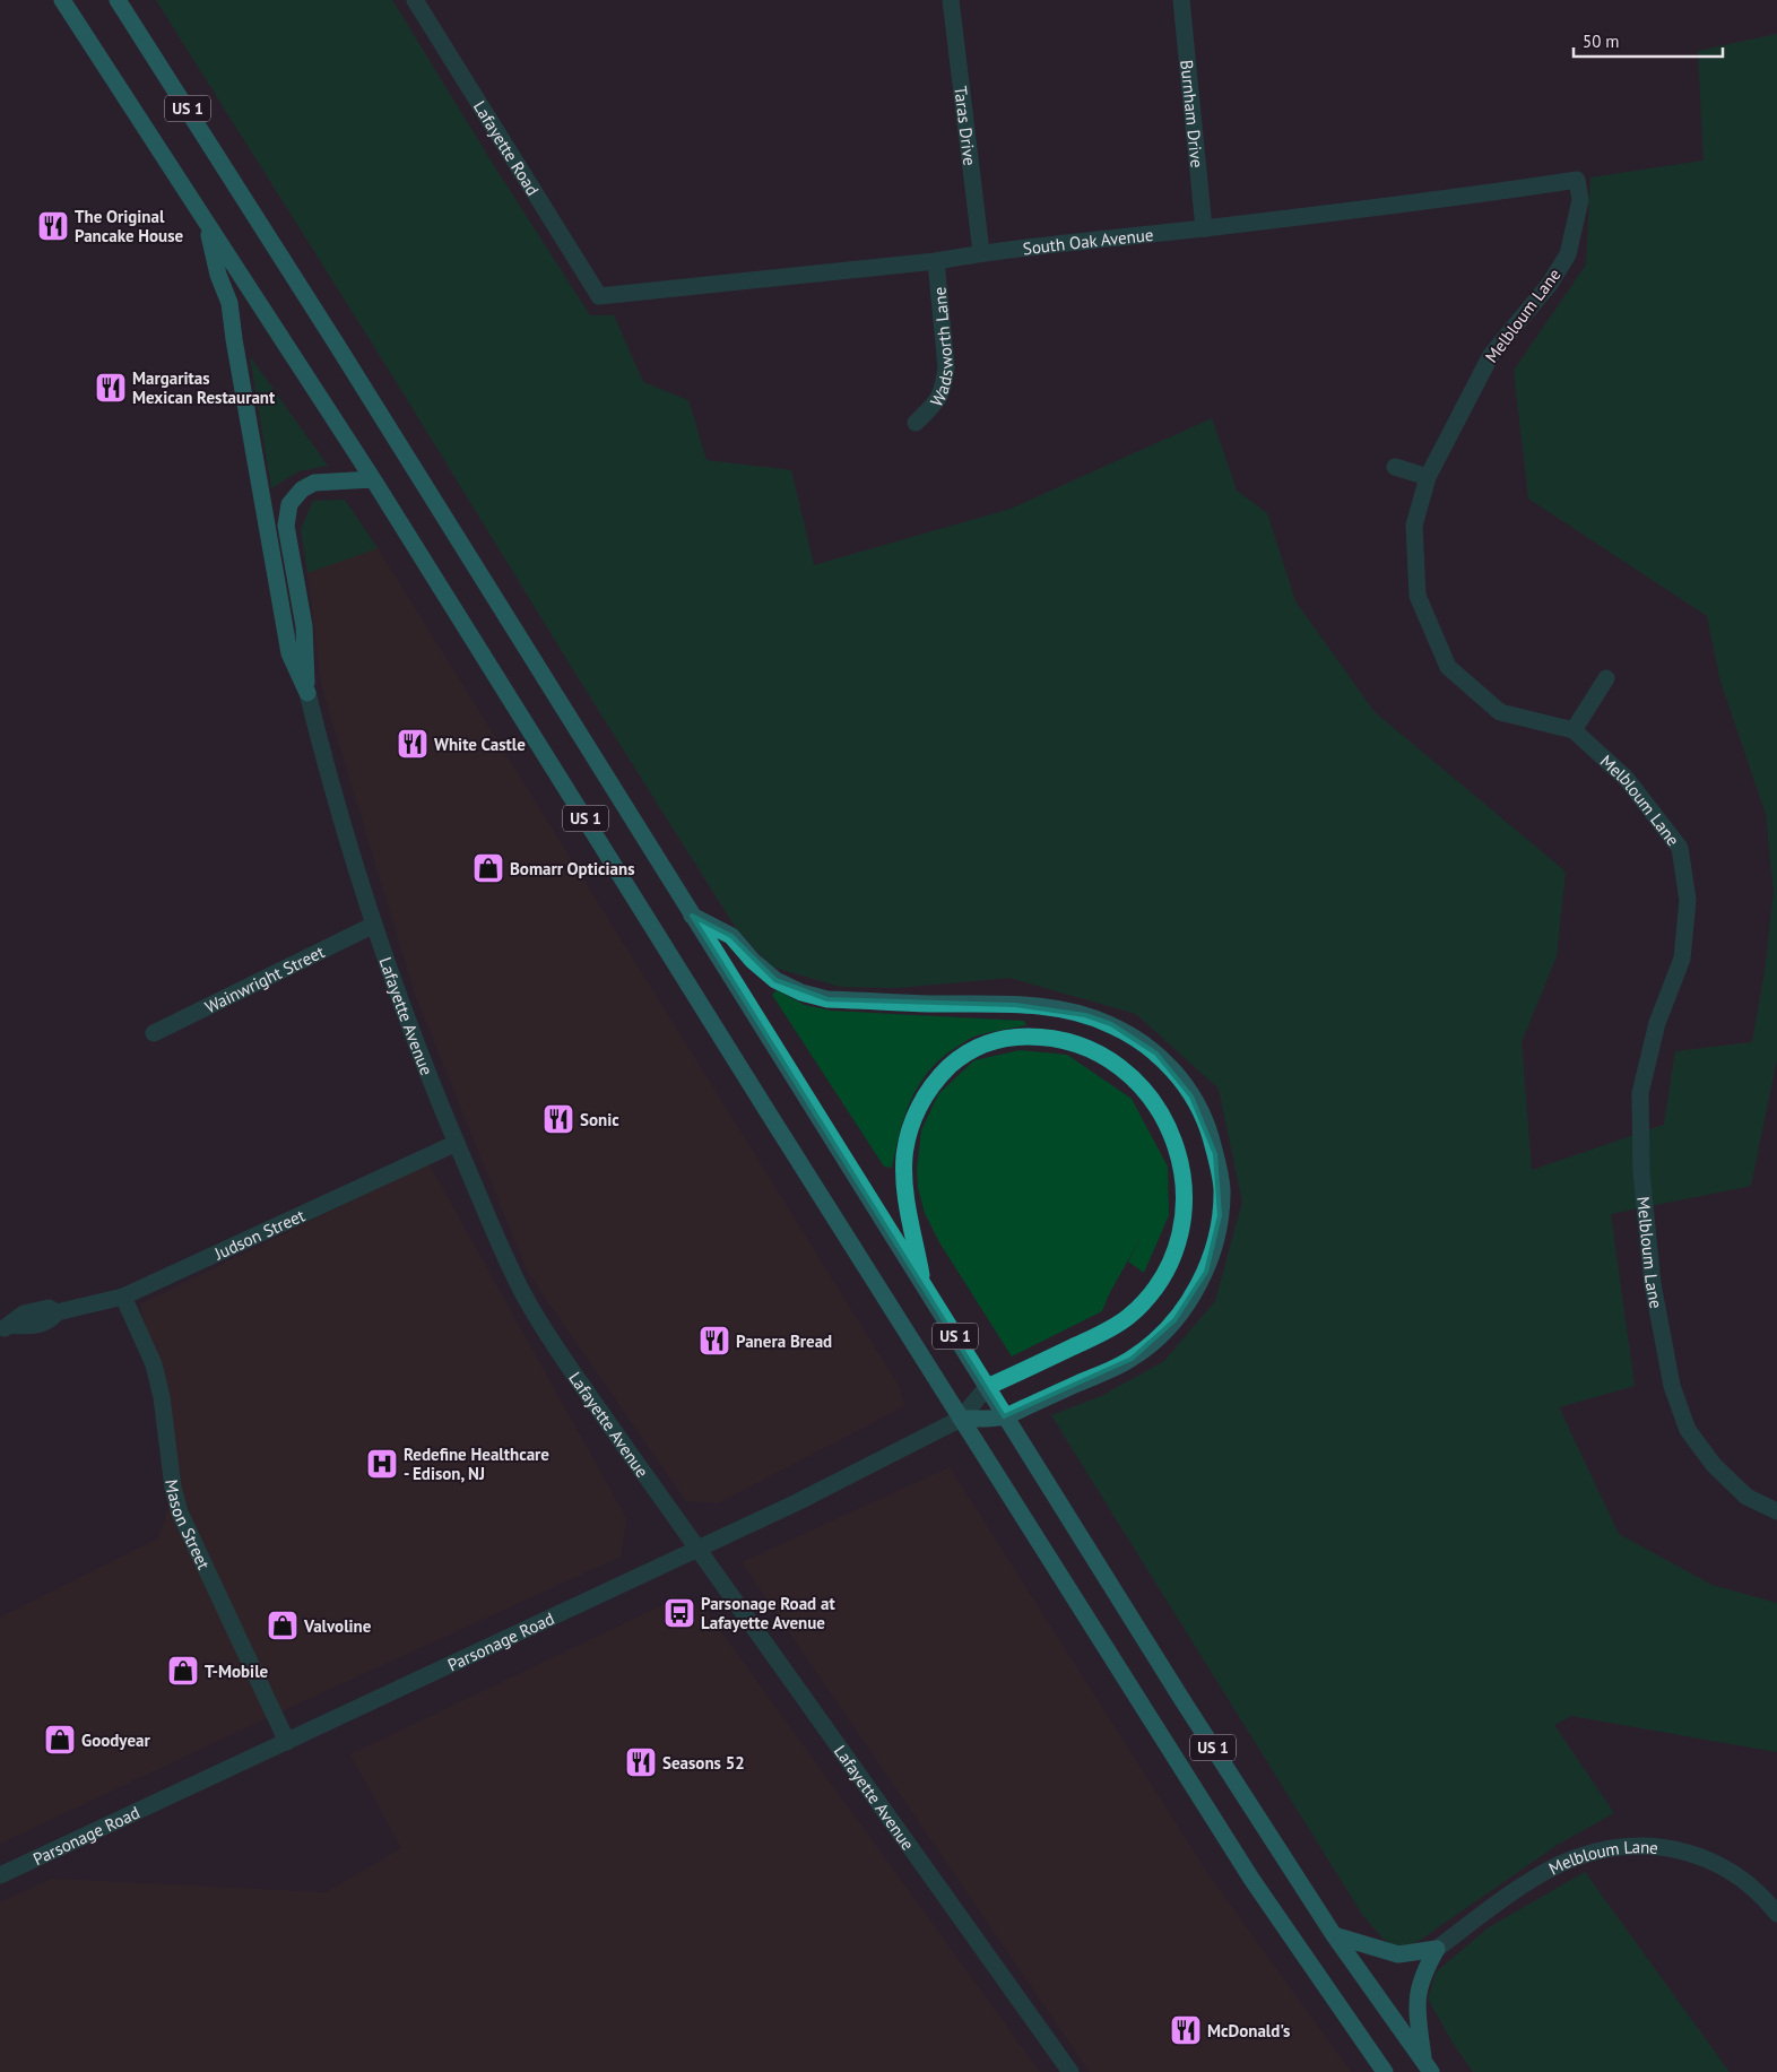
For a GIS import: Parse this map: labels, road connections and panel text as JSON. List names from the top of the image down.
{
  "streets": {
    "highway": ["US 1"],
    "street": [
      "Burnham Drive",
      "Taras Drive",
      "Lafayette Road",
      "South Oak Avenue",
      "Melbloum Lane",
      "Wadsworth Lane",
      "Wainwright Street",
      "Lafayette Avenue",
      "Judson Street",
      "Mason Street",
      "Parsonage Road"
    ]
  },
  "crossings": [
    ["US 1", "Parsonage Road"],
    ["Burnham Drive", "South Oak Avenue"],
    ["Taras Drive", "South Oak Avenue"],
    ["Lafayette Road", "South Oak Avenue"],
    ["South Oak Avenue", "Melbloum Lane"],
    ["South Oak Avenue", "Wadsworth Lane"],
    ["Wainwright Street", "Lafayette Avenue"],
    ["Lafayette Avenue", "Judson Street"],
    ["Lafayette Avenue", "Parsonage Road"],
    ["Judson Street", "Mason Street"],
    ["Mason Street", "Parsonage Road"]
  ],
  "places": {
    "restaurant": [
      "The Original Pancake House",
      "Margaritas Mexican Restaurant",
      "White Castle",
      "Sonic",
      "Panera Bread",
      "Seasons 52",
      "McDonald's"
    ],
    "shop": [
      "Bomarr Opticians",
      "Valvoline",
      "T-Mobile",
      "Goodyear"
    ],
    "hospital": ["Redefine Healthcare - Edison, NJ"],
    "bus stop": ["Parsonage Road at Lafayette Avenue"]
  },
  "scale_bar": "50 m"
}
